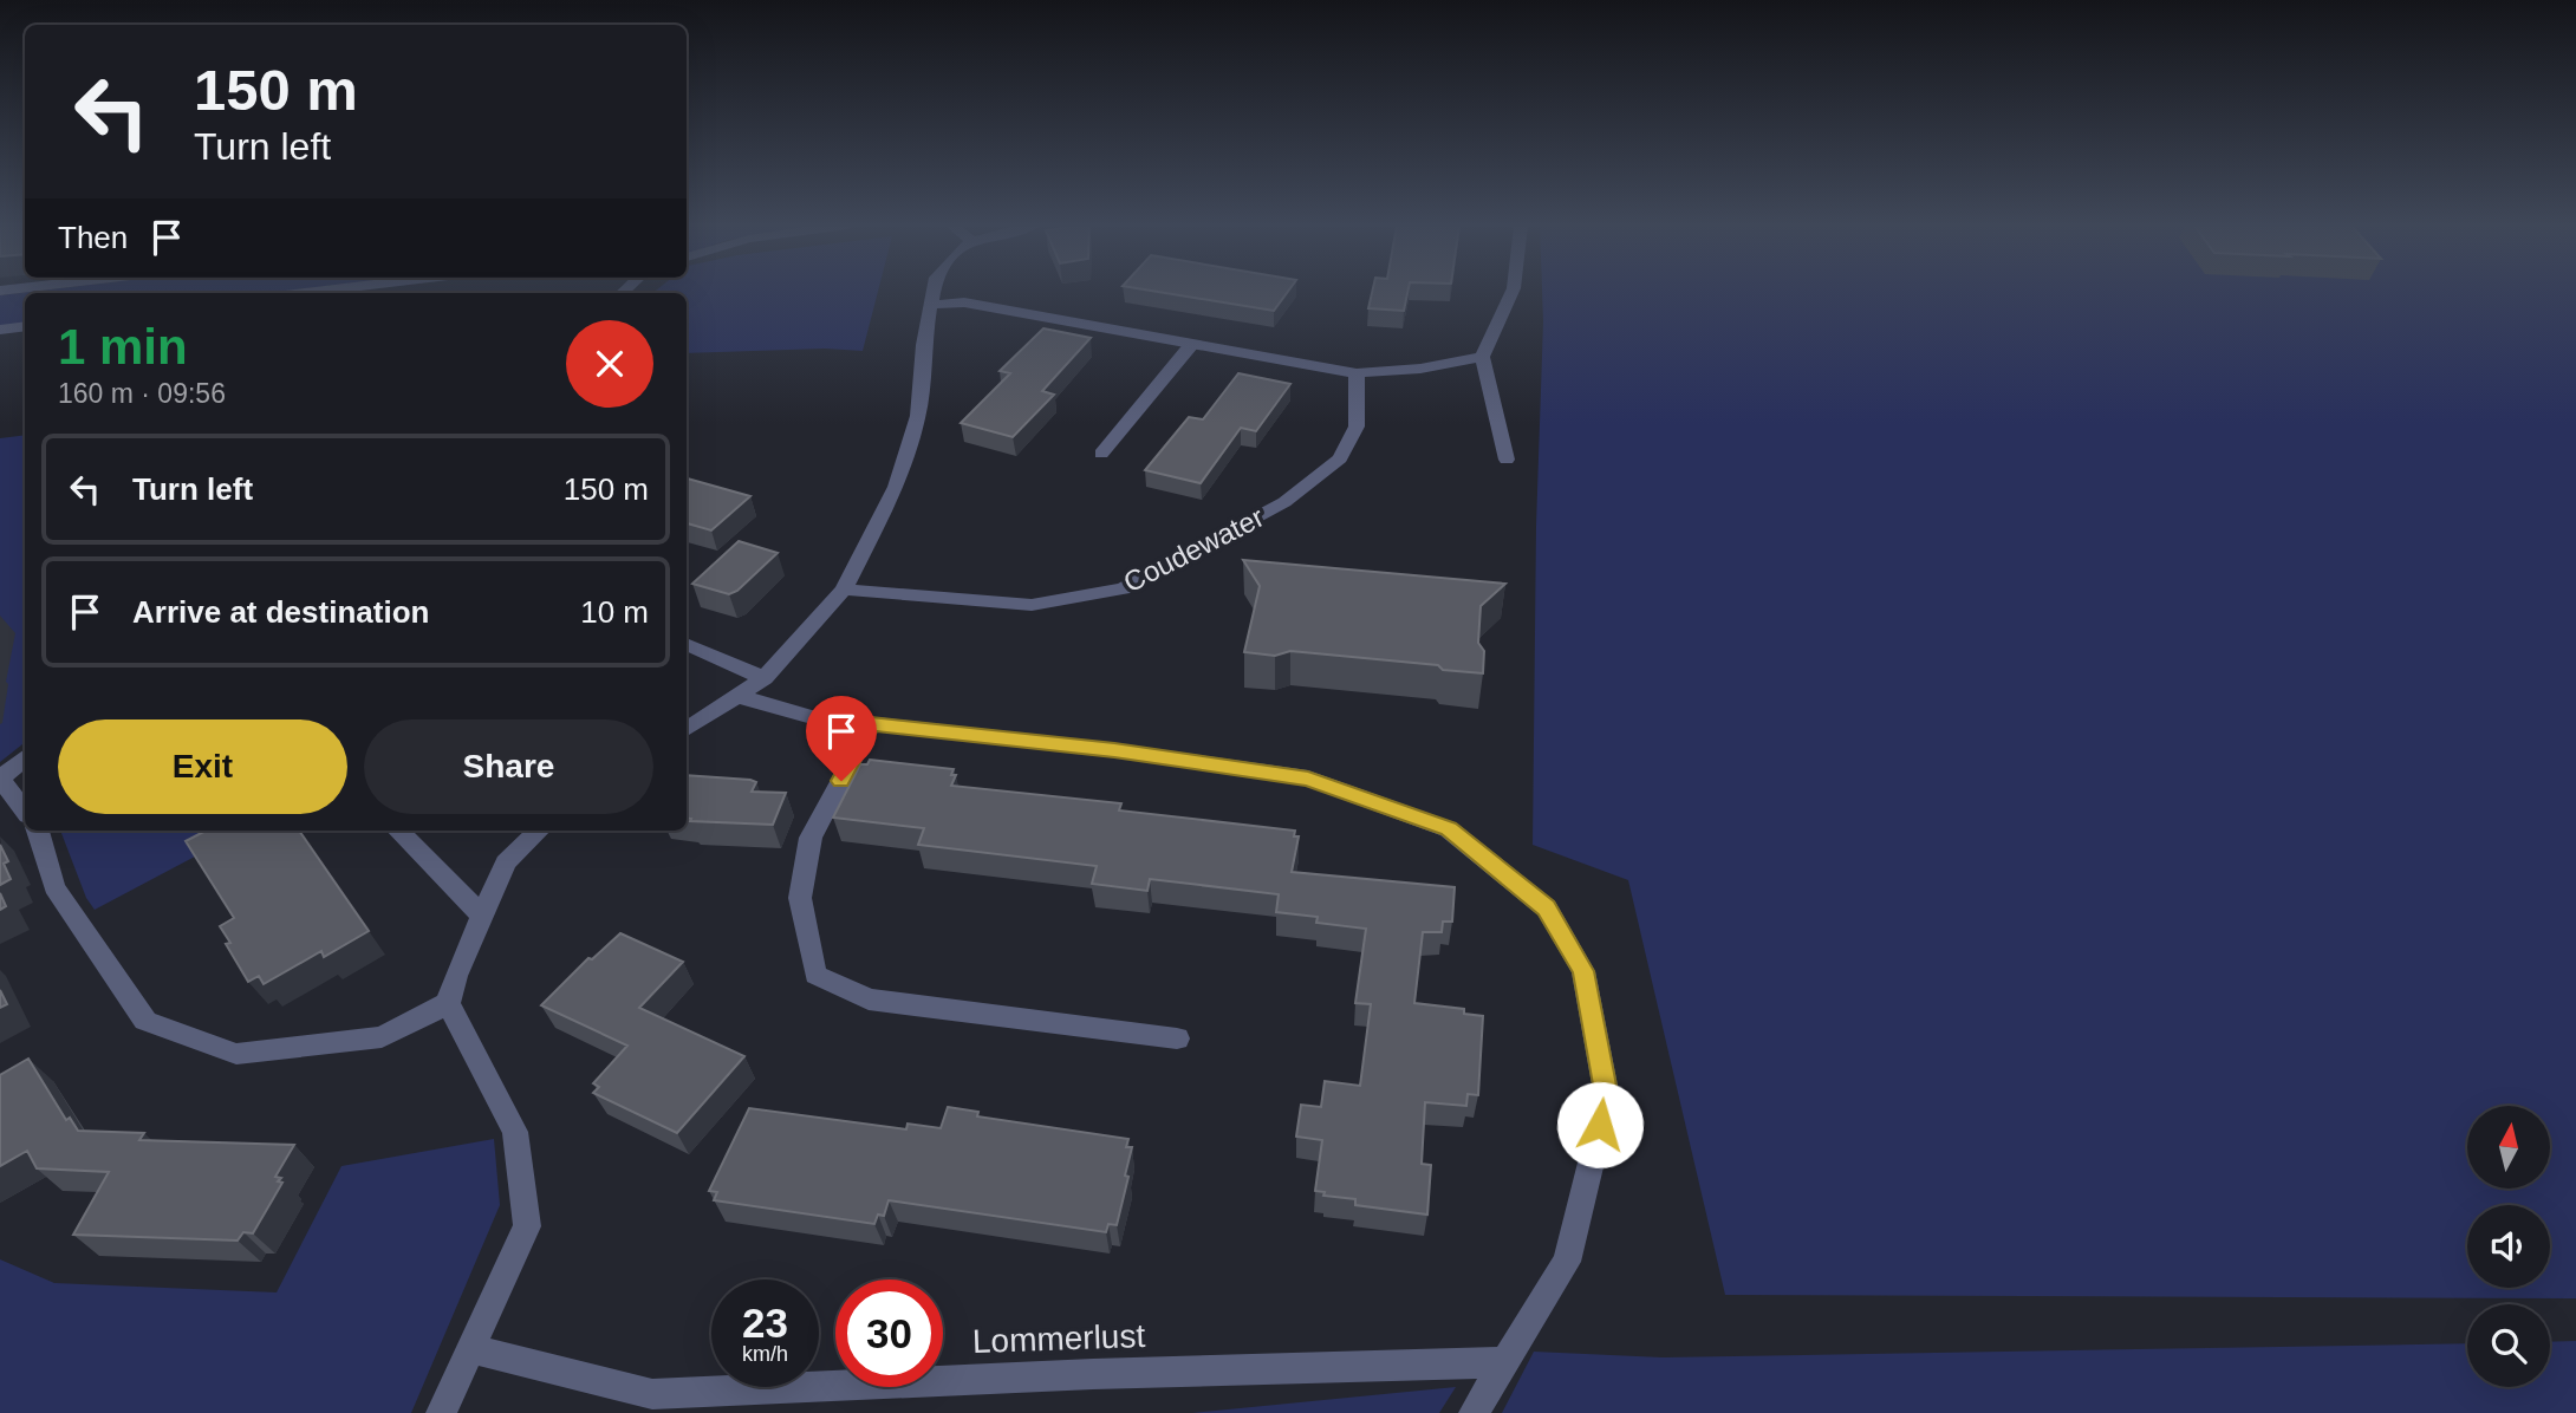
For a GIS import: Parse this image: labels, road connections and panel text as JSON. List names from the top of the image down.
{
  "streets": {
    "street": ["Coudewater", "Lommerlust"]
  },
  "north": "top",
  "page": {
    "turn": ["150 m", "Turn left"],
    "then": "Then",
    "heading": ["1 min", "160 m · 09:56"],
    "list": [
      {
        "name": "Turn left",
        "value": "150 m"
      },
      {
        "name": "Arrive at destination",
        "value": "10 m"
      }
    ],
    "buttons": ["Exit", "Share"],
    "speed": "23 km/h",
    "limit": "30"
  }
}
